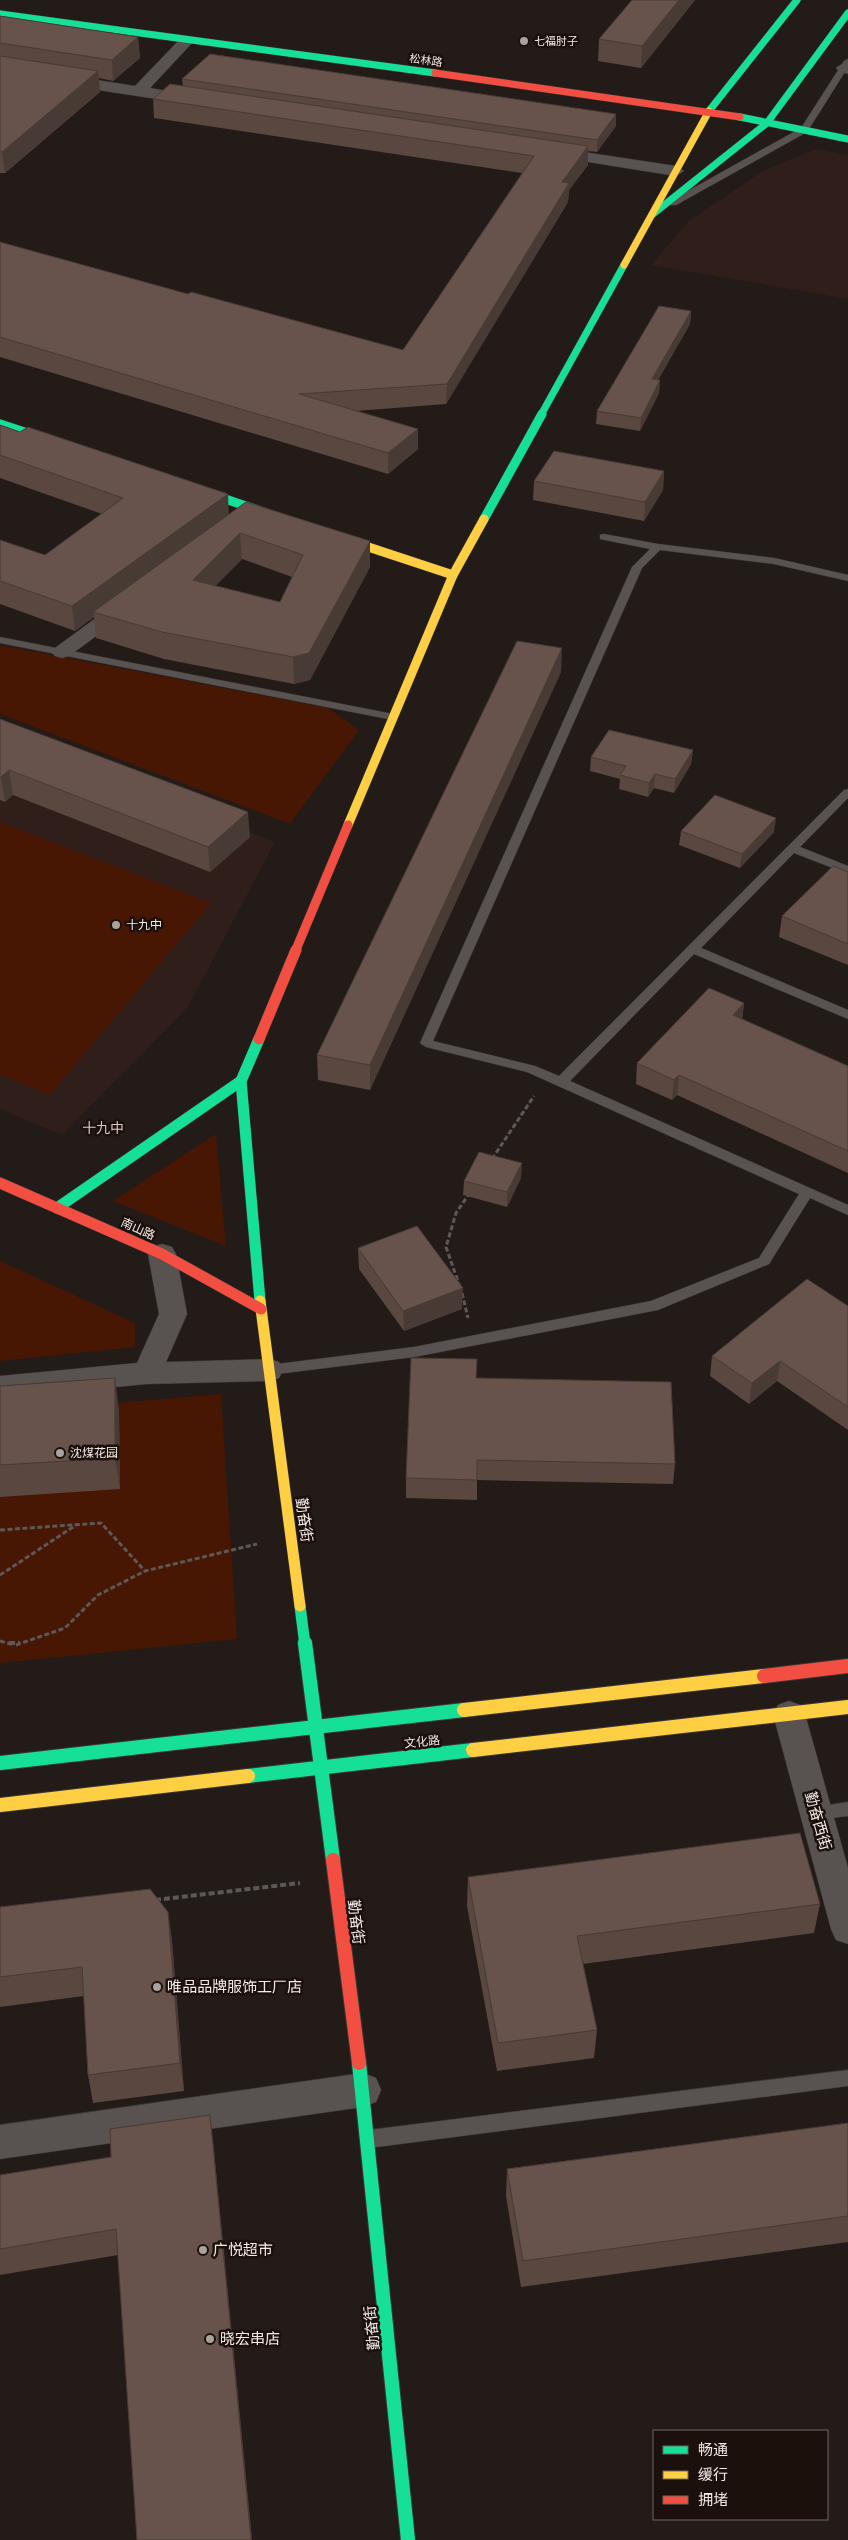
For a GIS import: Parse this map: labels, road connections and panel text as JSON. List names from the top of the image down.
{
  "streets": {
    "street": [
      "松林路",
      "南山路",
      "勤奋街",
      "文化路",
      "勤奋西街"
    ]
  },
  "crossings": [
    ["南山路", "勤奋街"],
    ["勤奋街", "文化路"],
    ["文化路", "勤奋西街"]
  ],
  "districts": ["十九中"],
  "places": [
    "七福肘子",
    "十九中",
    "沈煤花园",
    "唯品品牌服饰工厂店",
    "广悦超市",
    "晓宏串店"
  ],
  "legend": ["畅通", "缓行", "拥堵"]
}
